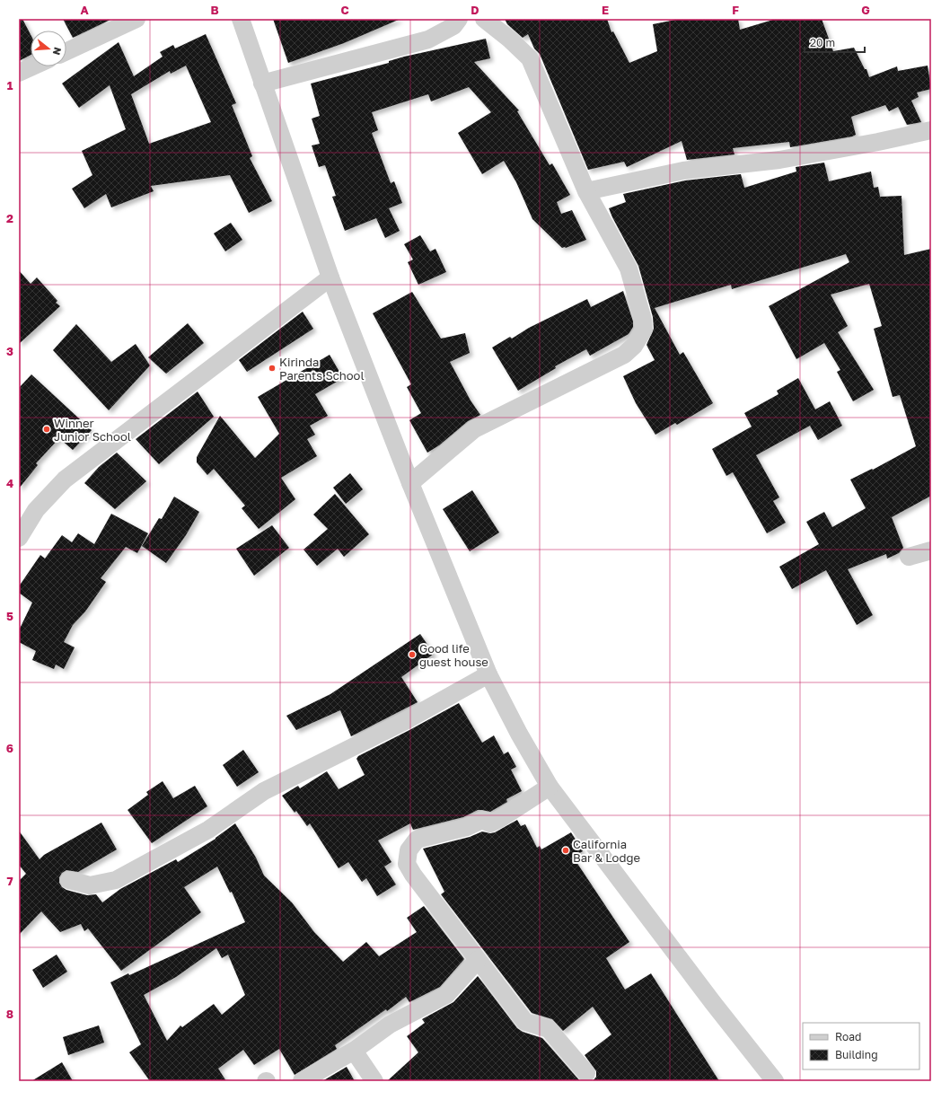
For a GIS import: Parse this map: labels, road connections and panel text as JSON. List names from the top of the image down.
{
  "places": [
    "Kirinda Parents School",
    "Winner Junior School",
    "Good life guest house",
    "California Bar & Lodge"
  ],
  "legend": ["Road", "Building"],
  "scale_bar": "20 m",
  "north": "right",
  "grid": {
    "columns": [
      "A",
      "B",
      "C",
      "D",
      "E",
      "F",
      "G"
    ],
    "rows": [
      "1",
      "2",
      "3",
      "4",
      "5",
      "6",
      "7",
      "8"
    ]
  }
}
